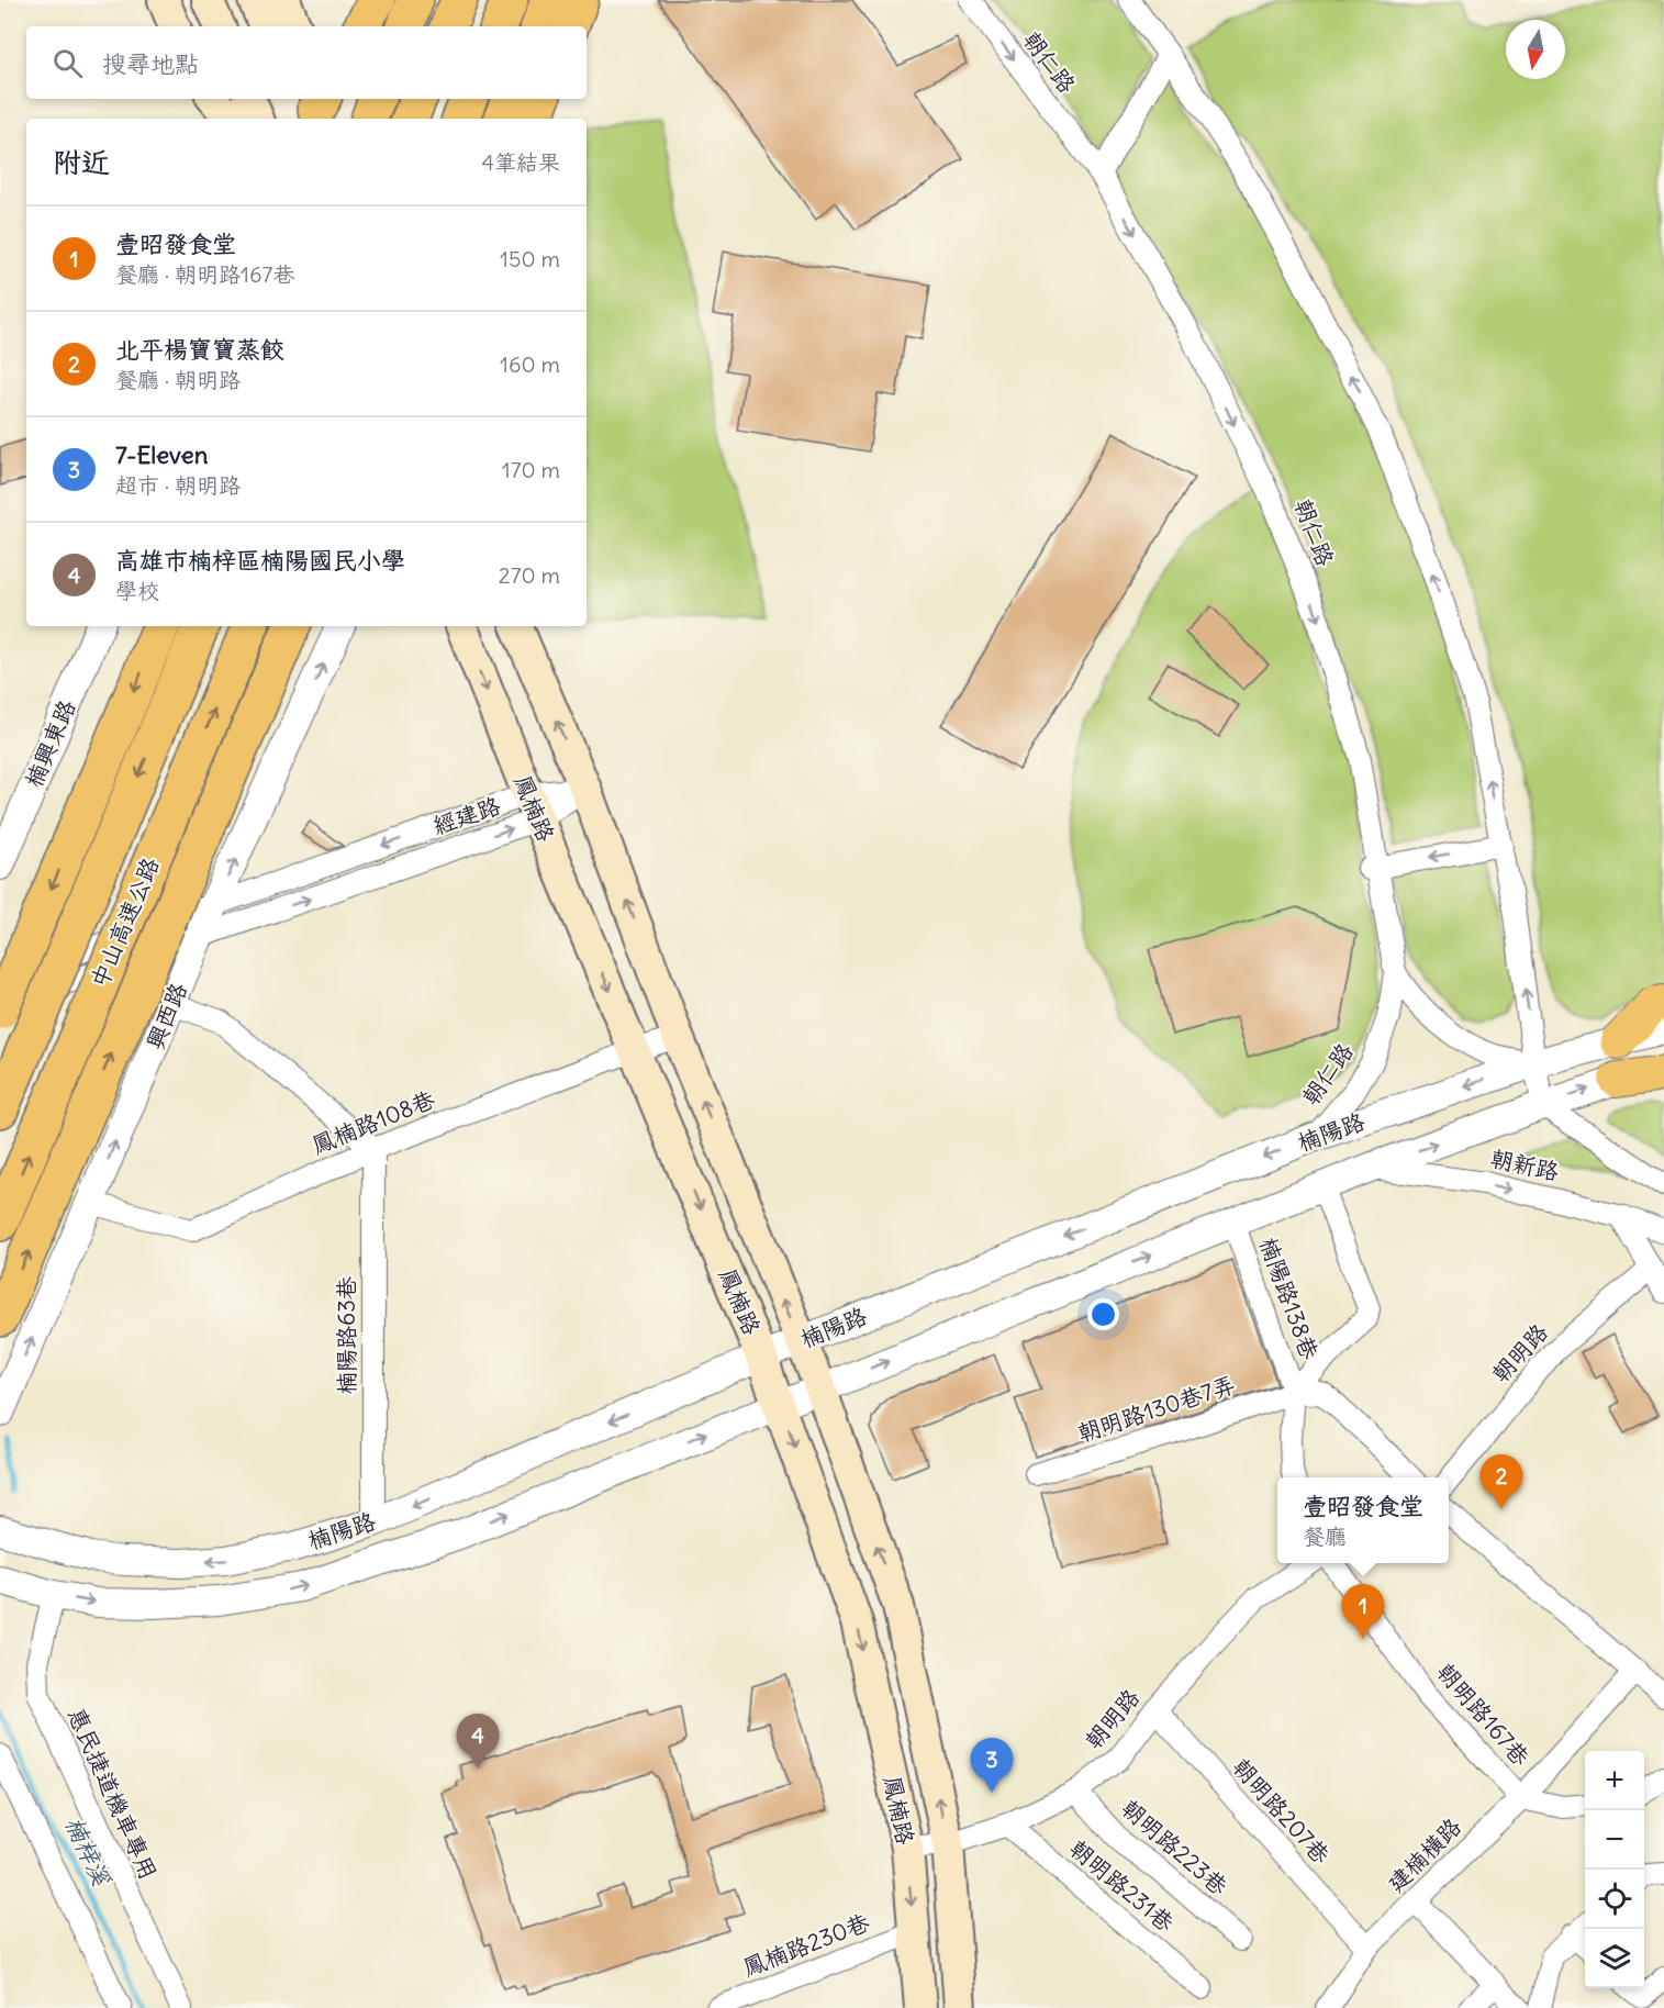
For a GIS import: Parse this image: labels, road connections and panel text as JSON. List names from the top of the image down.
{
  "streets": {
    "highway": ["中山高速公路"],
    "main road": ["鳳楠路"],
    "street": [
      "朝仁路",
      "楠興東路",
      "經建路",
      "興西路",
      "鳳楠路108巷",
      "楠陽路",
      "朝新路",
      "楠陽路138巷",
      "楠陽路63巷",
      "朝明路",
      "朝明路130巷7弄",
      "朝明路167巷",
      "惠民捷道機車專用",
      "朝明路207巷",
      "朝明路223巷",
      "建楠橫路",
      "朝明路231巷",
      "鳳楠路230巷"
    ]
  },
  "crossings": [
    ["朝仁路", "楠陽路"],
    ["鳳楠路", "經建路"],
    ["鳳楠路", "鳳楠路108巷"],
    ["鳳楠路", "楠陽路"],
    ["鳳楠路", "朝明路"],
    ["鳳楠路", "鳳楠路230巷"],
    ["經建路", "興西路"],
    ["興西路", "鳳楠路108巷"],
    ["鳳楠路108巷", "楠陽路63巷"],
    ["楠陽路", "朝新路"],
    ["楠陽路", "楠陽路138巷"],
    ["楠陽路", "楠陽路63巷"],
    ["楠陽路", "惠民捷道機車專用"],
    ["楠陽路138巷", "朝明路130巷7弄"],
    ["朝明路", "朝明路207巷"],
    ["朝明路", "朝明路223巷"],
    ["朝明路", "朝明路231巷"],
    ["朝明路167巷", "建楠橫路"],
    ["朝明路207巷", "建楠橫路"]
  ],
  "one_way": ["興西路"],
  "water": ["楠梓溪"],
  "north": "bottom",
  "page": {
    "search": "搜尋地點",
    "heading": ["附近", "4筆結果"],
    "list": [
      {
        "mark": "1",
        "name": "壹昭發食堂",
        "note": "餐廳 · 朝明路167巷",
        "value": "150 m"
      },
      {
        "mark": "2",
        "name": "北平楊寶寶蒸餃",
        "note": "餐廳 · 朝明路",
        "value": "160 m"
      },
      {
        "mark": "3",
        "name": "7-Eleven",
        "note": "超市 · 朝明路",
        "value": "170 m"
      },
      {
        "mark": "4",
        "name": "高雄市楠梓區楠陽國民小學",
        "note": "學校",
        "value": "270 m"
      }
    ],
    "pins": [
      "2",
      "1",
      "4",
      "3"
    ],
    "popup": ["壹昭發食堂", "餐廳"],
    "map_buttons": ["+", "−"]
  }
}
